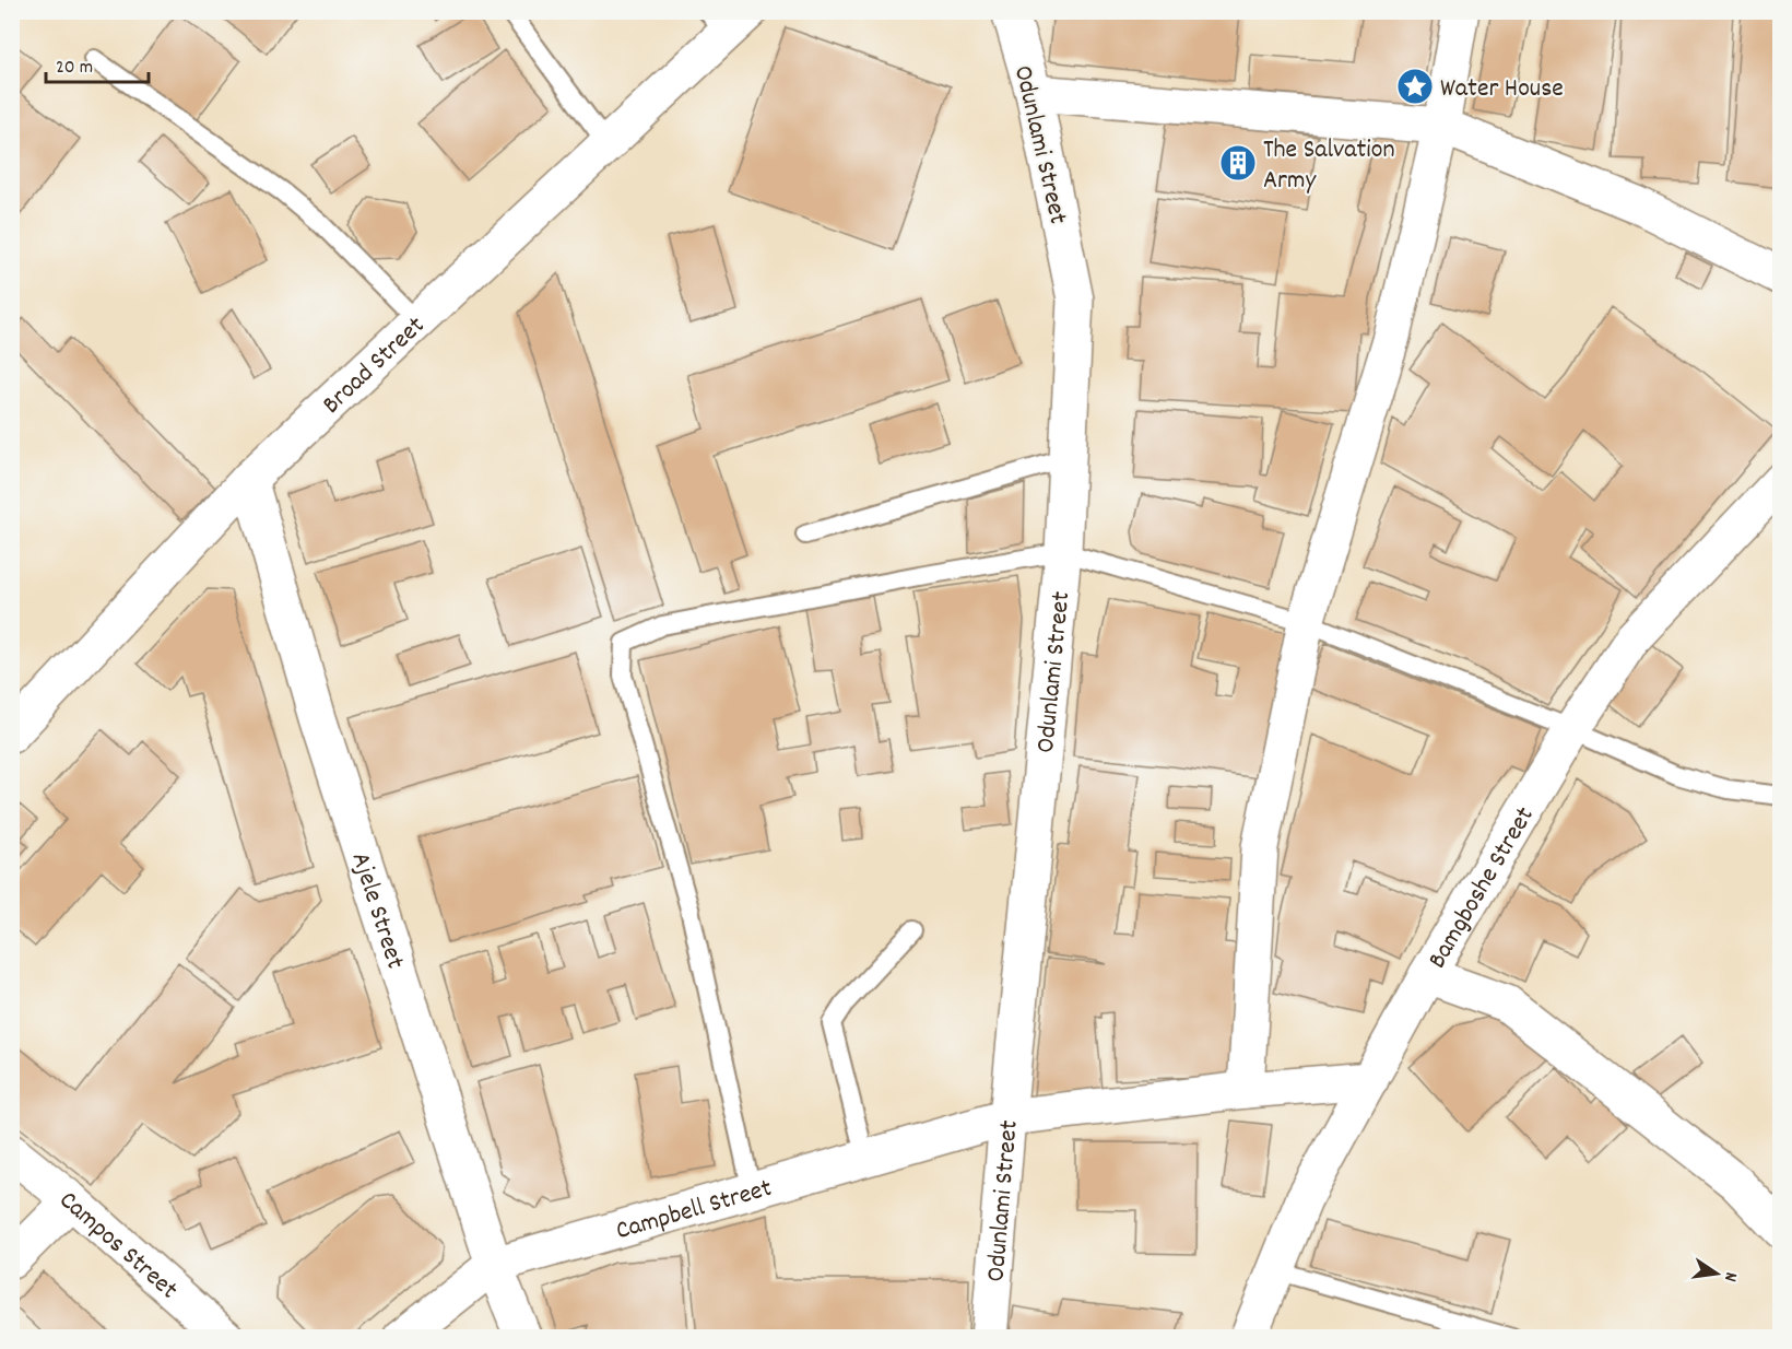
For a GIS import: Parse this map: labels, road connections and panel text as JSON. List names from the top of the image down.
{
  "streets": {
    "street": [
      "Odunlami Street",
      "Broad Street",
      "Bamgboshe Street",
      "Ajele Street",
      "Campbell Street",
      "Campos Street"
    ]
  },
  "crossings": [
    ["Odunlami Street", "Campbell Street"],
    ["Broad Street", "Ajele Street"],
    ["Bamgboshe Street", "Campbell Street"],
    ["Ajele Street", "Campbell Street"]
  ],
  "places": {
    "place": ["Water House"],
    "building": ["The Salvation Army"]
  },
  "scale_bar": "20 m",
  "north": "right"
}
